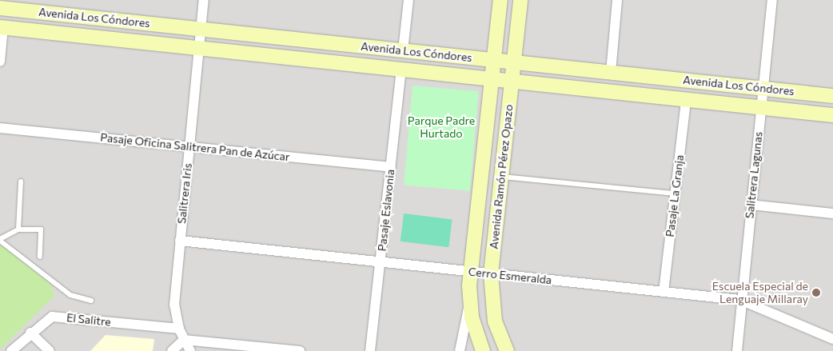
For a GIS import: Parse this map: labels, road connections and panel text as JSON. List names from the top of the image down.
{
  "streets": {
    "street": [
      "Avenida Los Cóndores",
      "Pasaje Oficina Salitrera Pan de Azúcar",
      "Salitrera Lagunas",
      "Avenida Ramón Pérez Opazo",
      "Salitrera Iris",
      "Pasaje La Granja",
      "Pasaje Eslavonia",
      "Cerro Esmeralda",
      "El Salitre"
    ]
  },
  "crossings": [
    ["Avenida Los Cóndores", "Salitrera Lagunas"],
    ["Avenida Los Cóndores", "Avenida Ramón Pérez Opazo"],
    ["Avenida Los Cóndores", "Salitrera Iris"],
    ["Avenida Los Cóndores", "Pasaje La Granja"],
    ["Avenida Los Cóndores", "Pasaje Eslavonia"],
    ["Pasaje Oficina Salitrera Pan de Azúcar", "Salitrera Iris"],
    ["Pasaje Oficina Salitrera Pan de Azúcar", "Pasaje Eslavonia"],
    ["Salitrera Lagunas", "Cerro Esmeralda"],
    ["Avenida Ramón Pérez Opazo", "Cerro Esmeralda"],
    ["Salitrera Iris", "Cerro Esmeralda"],
    ["Salitrera Iris", "El Salitre"],
    ["Pasaje La Granja", "Cerro Esmeralda"],
    ["Pasaje Eslavonia", "Cerro Esmeralda"]
  ],
  "parks": ["Parque Padre Hurtado"],
  "places": ["Escuela Especial de Lenguaje Millaray"]
}
